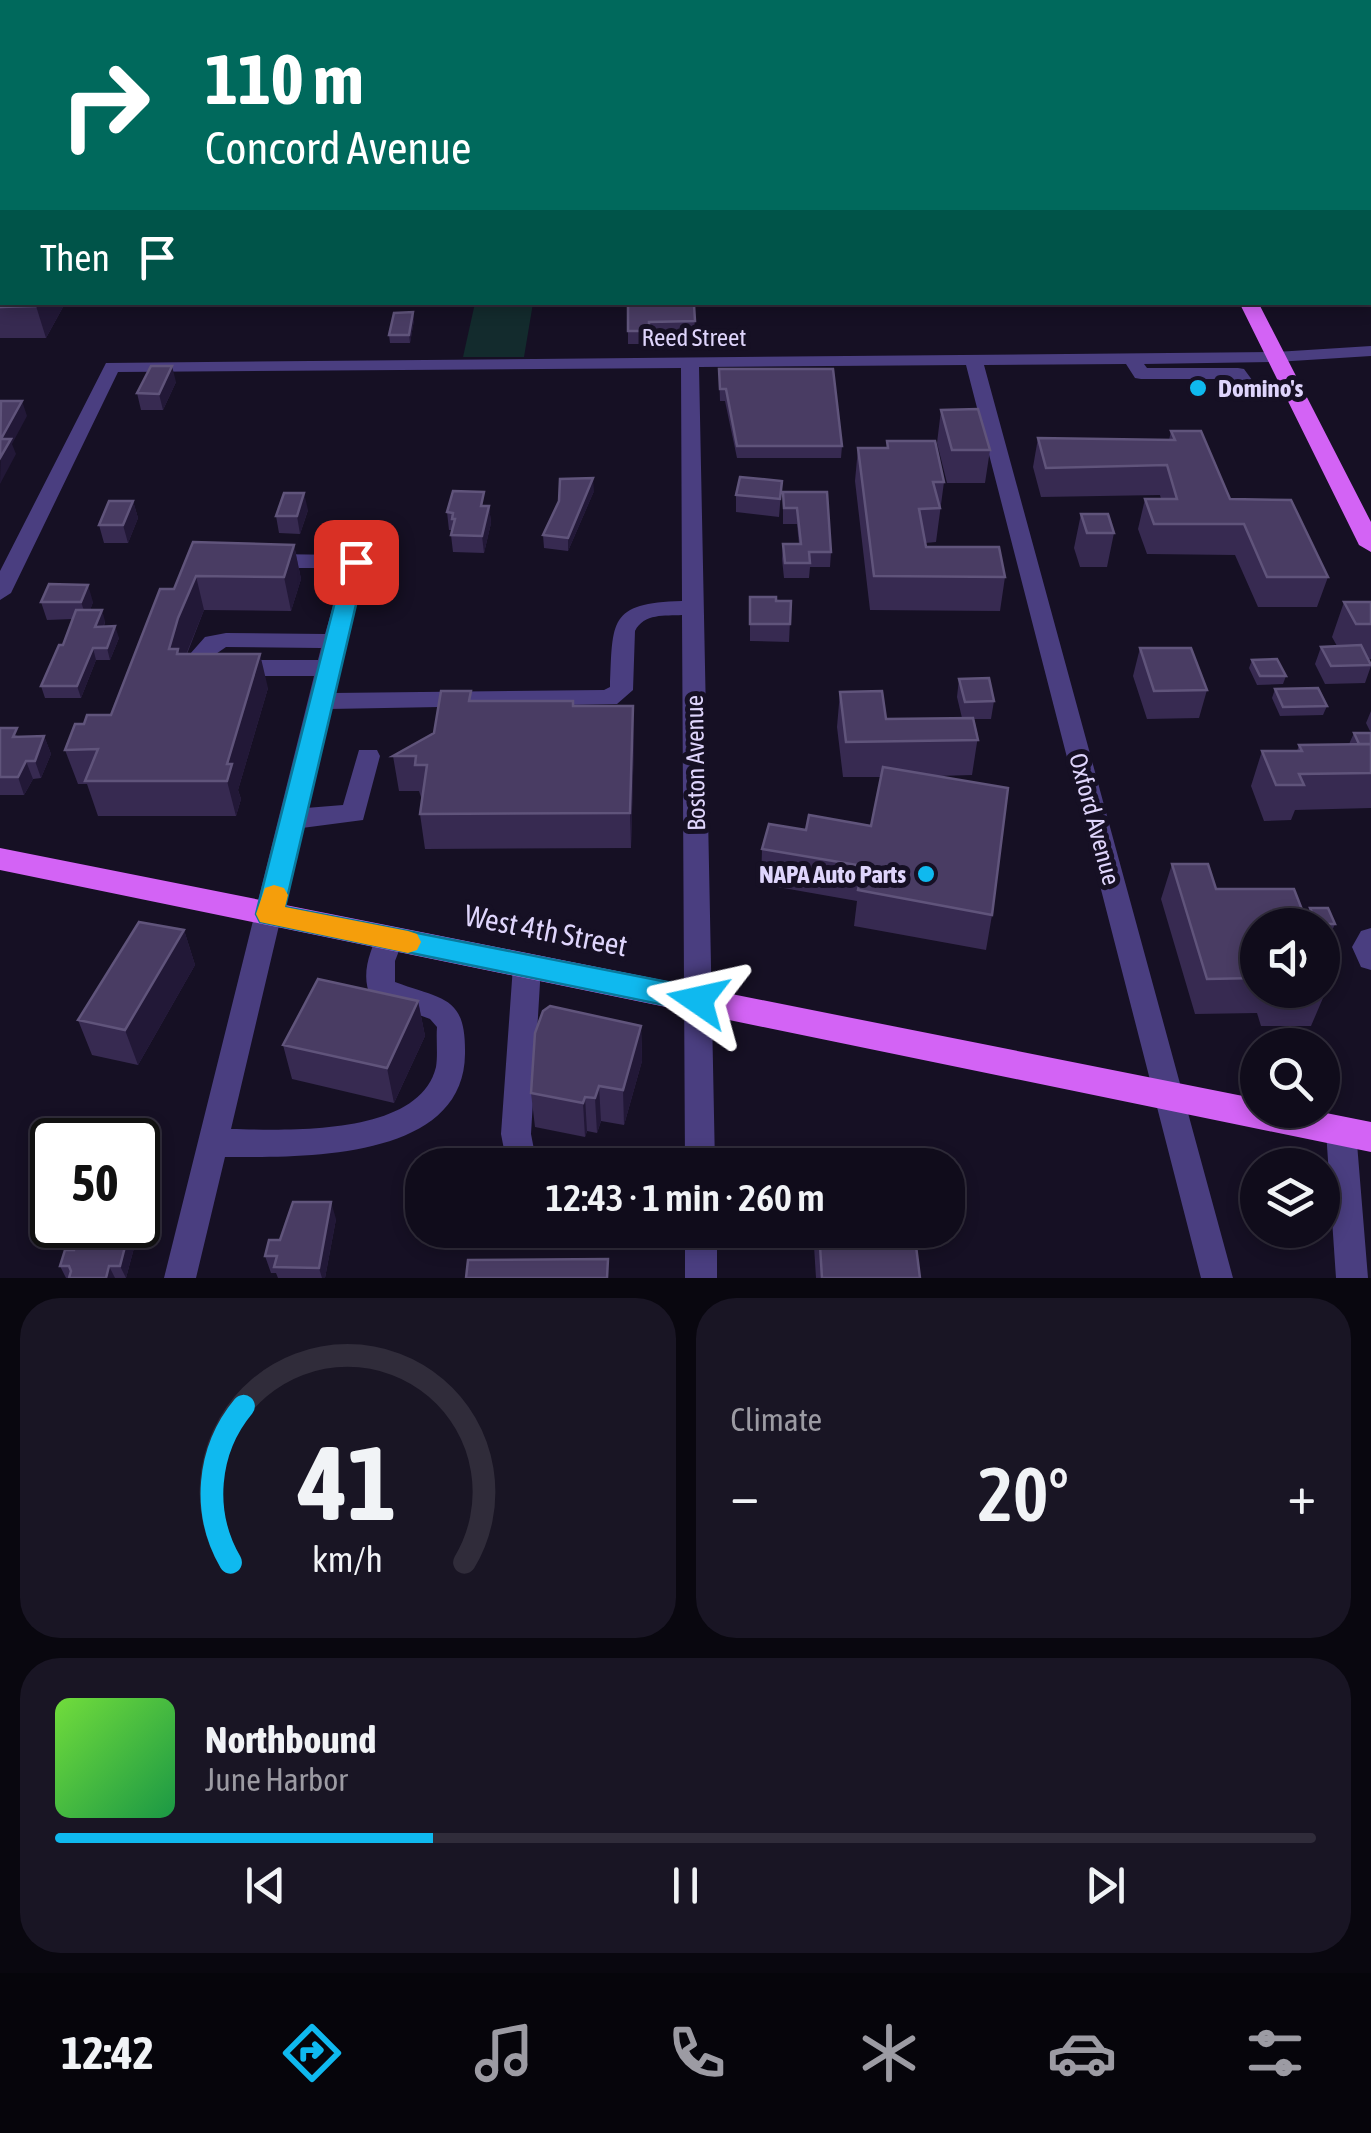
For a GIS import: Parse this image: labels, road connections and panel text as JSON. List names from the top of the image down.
{
  "streets": {
    "main road": ["West 4th Street"],
    "street": ["Reed Street", "Boston Avenue", "Oxford Avenue"]
  },
  "crossings": [
    ["Reed Street", "Boston Avenue"],
    ["Reed Street", "Oxford Avenue"],
    ["Boston Avenue", "West 4th Street"],
    ["Oxford Avenue", "West 4th Street"]
  ],
  "places": ["Domino's", "NAPA Auto Parts"],
  "page": {
    "turn": ["110 m", "Concord Avenue"],
    "then": "Then",
    "limit": "50",
    "trip": "12:43 · 1 min · 260 m",
    "tile": "Climate",
    "heat": ["−", "20°", "+"],
    "song": ["Northbound", "June Harbor"],
    "tabs": "12:42",
    "gauge": ["41", "km/h"]
  }
}
